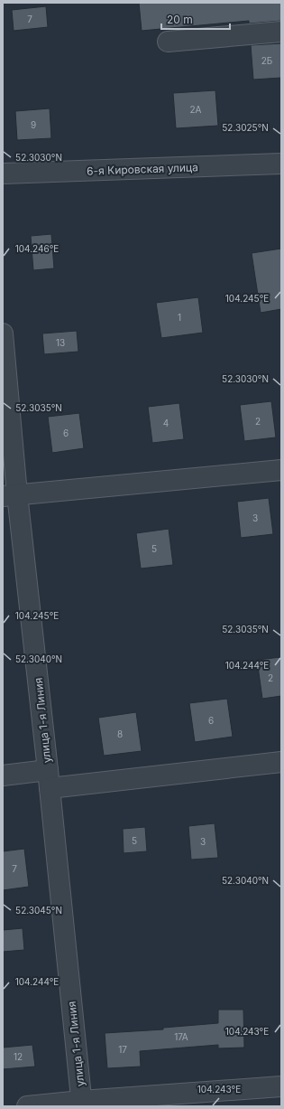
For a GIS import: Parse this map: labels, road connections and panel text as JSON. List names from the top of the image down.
{
  "streets": {
    "street": ["6-я Кировская улица", "улица 1-я Линия"]
  },
  "house_numbers": [
    "7",
    "2Б",
    "2А",
    "9",
    "1",
    "13",
    "2",
    "4",
    "6",
    "3",
    "5",
    "2",
    "6",
    "8",
    "5",
    "3",
    "7",
    "17А",
    "17",
    "12"
  ],
  "scale_bar": "20 m",
  "coordinates": [
    "52.3025°N",
    "52.3030°N",
    "104.246°E",
    "104.245°E",
    "52.3035°N",
    "52.3040°N",
    "104.244°E",
    "52.3045°N",
    "104.243°E"
  ]
}
